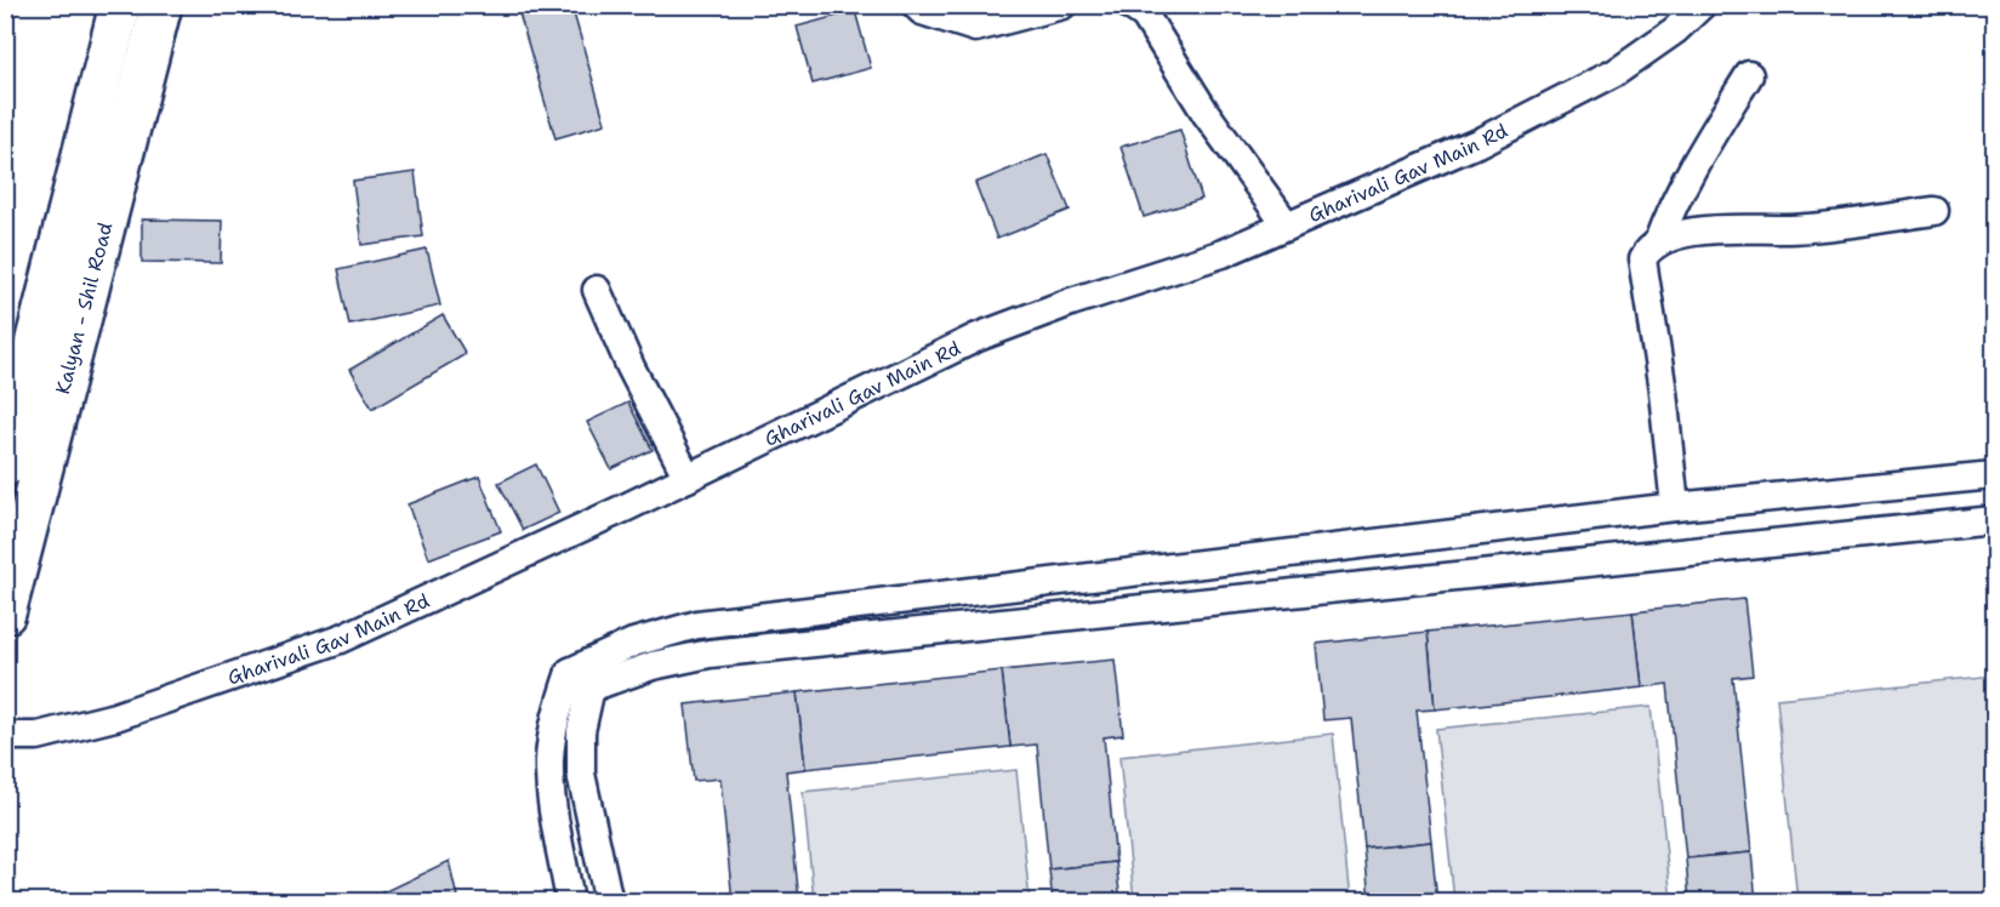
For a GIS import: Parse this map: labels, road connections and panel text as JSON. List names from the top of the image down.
{
  "streets": {
    "main road": ["Kalyan - Shil Road"],
    "street": ["Gharivali Gav Main Rd"]
  }
}
